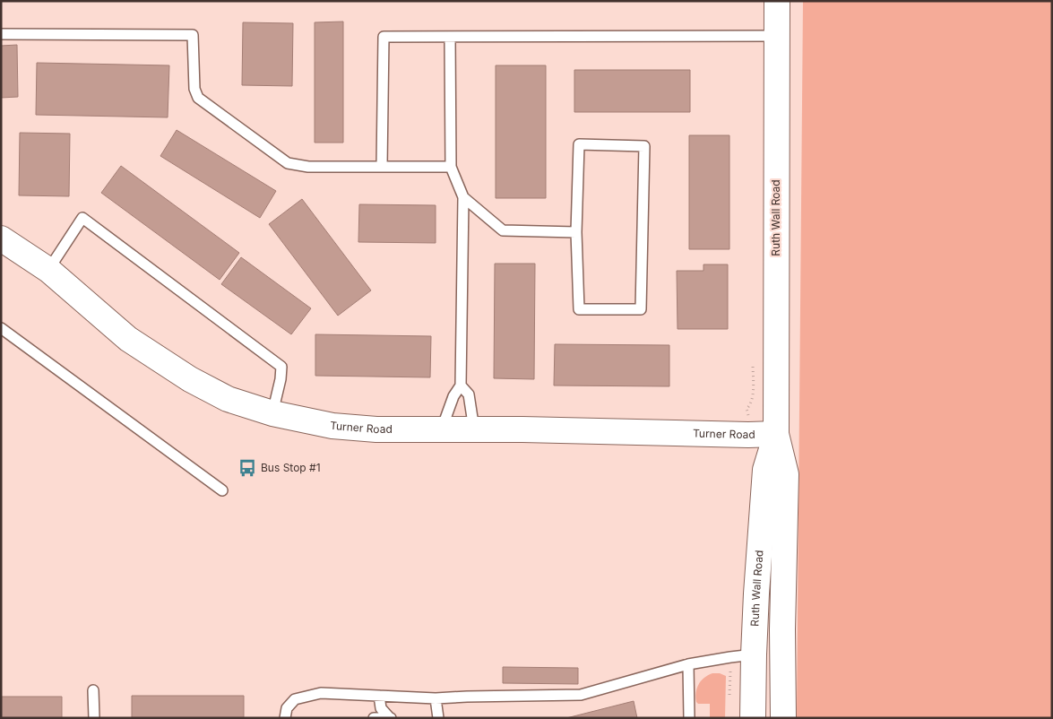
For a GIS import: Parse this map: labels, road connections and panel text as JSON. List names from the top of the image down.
{
  "streets": {
    "main road": ["Ruth Wall Road", "Turner Road"]
  },
  "crossings": [
    ["Ruth Wall Road", "Turner Road"]
  ],
  "places": {
    "bus stop": ["Bus Stop #1"]
  }
}
